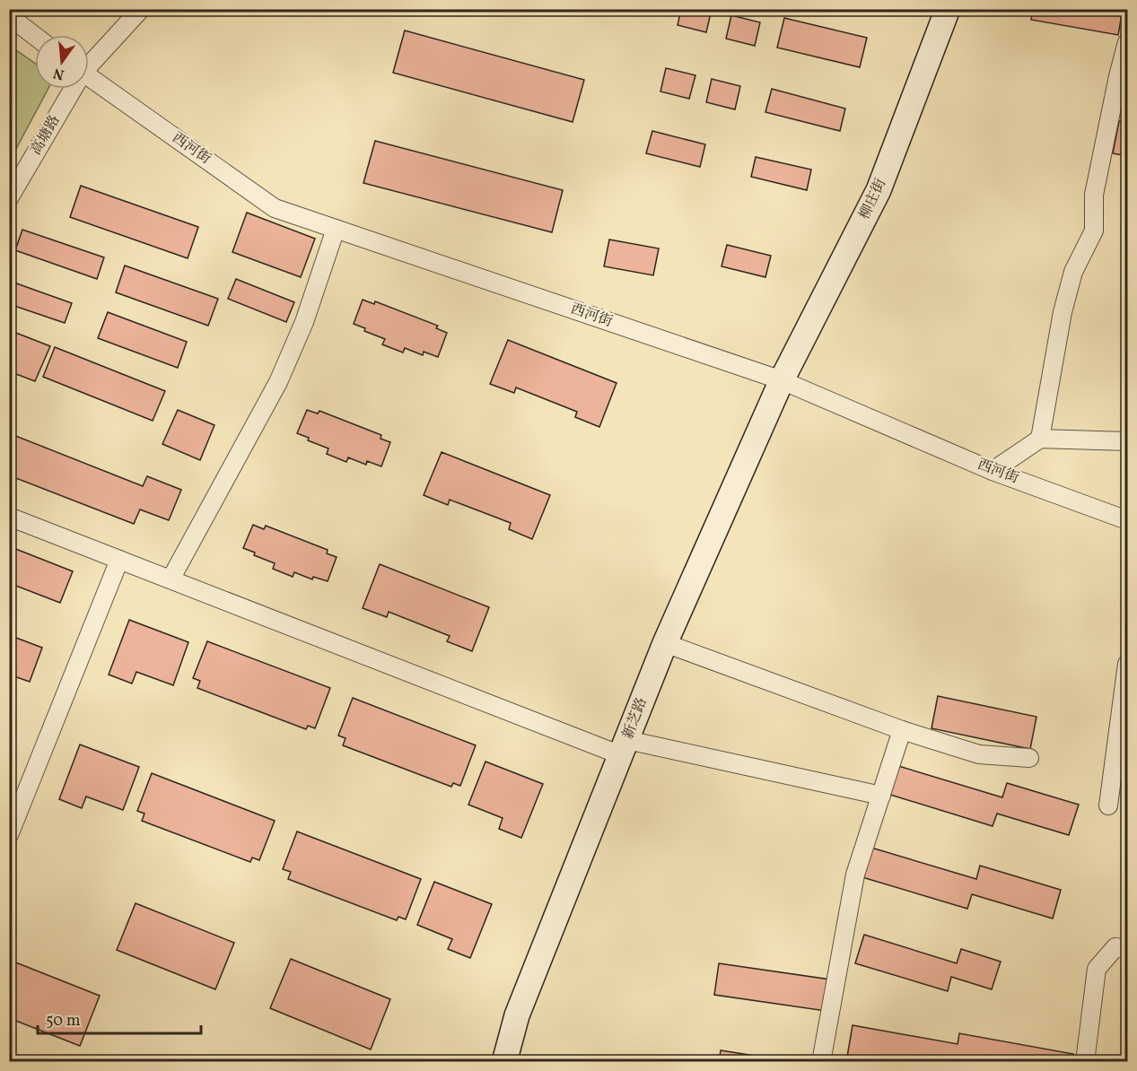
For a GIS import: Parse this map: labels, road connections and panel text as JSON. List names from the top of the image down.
{
  "streets": {
    "main road": ["柳庄街", "新芝路"],
    "street": ["高塘路", "西河街"]
  },
  "crossings": [
    ["西河街", "柳庄街"],
    ["西河街", "新芝路"],
    ["柳庄街", "新芝路"]
  ],
  "scale_bar": "50 m",
  "north": "bottom"
}
